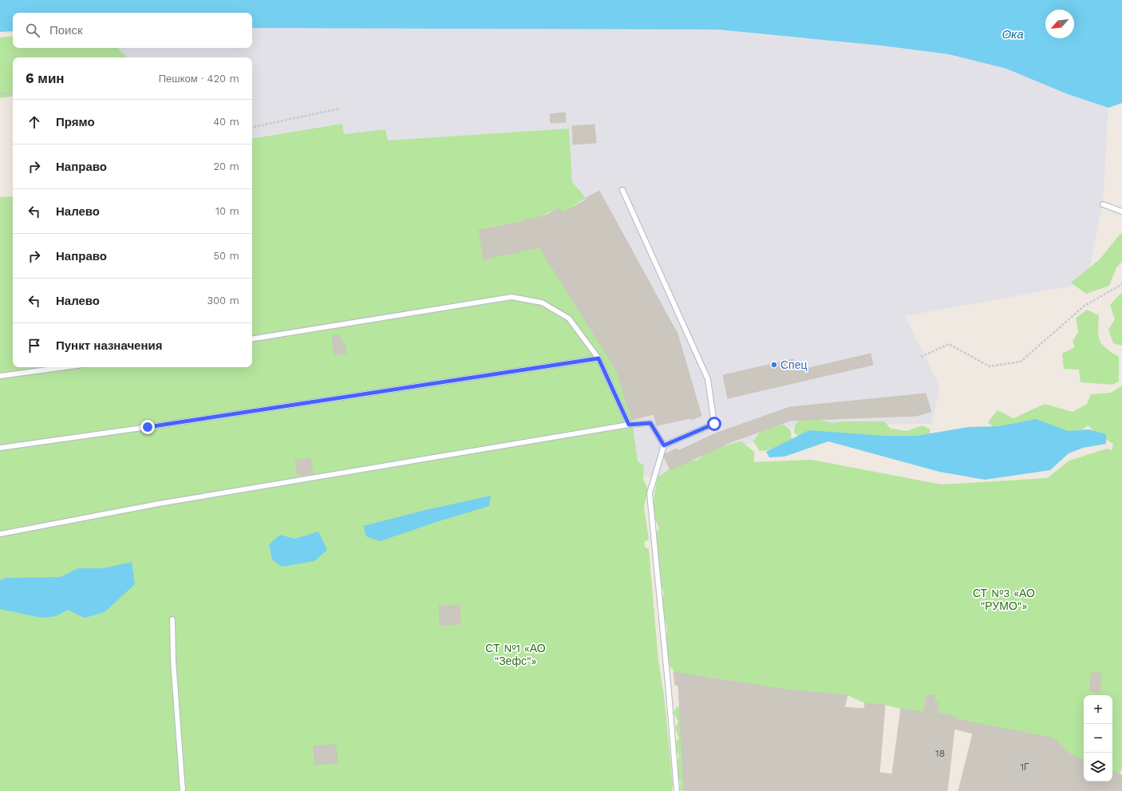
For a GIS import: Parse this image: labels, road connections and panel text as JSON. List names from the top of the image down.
{
  "water": ["Ока"],
  "parks": ["СТ №3 «АО \"РУМО\"»", "СТ №1 «АО \"Зефс\"»"],
  "places": ["Спец"],
  "house_numbers": ["18", "1Г"],
  "north": "bottom left",
  "page": {
    "search": "Поиск",
    "heading": ["6 мин", "Пешком · 420 m"],
    "list": [
      ["Прямо", "40 m"],
      ["Направо", "20 m"],
      ["Налево", "10 m"],
      ["Направо", "50 m"],
      ["Налево", "300 m"],
      "Пункт назначения"
    ],
    "map_buttons": ["+", "−"]
  }
}
